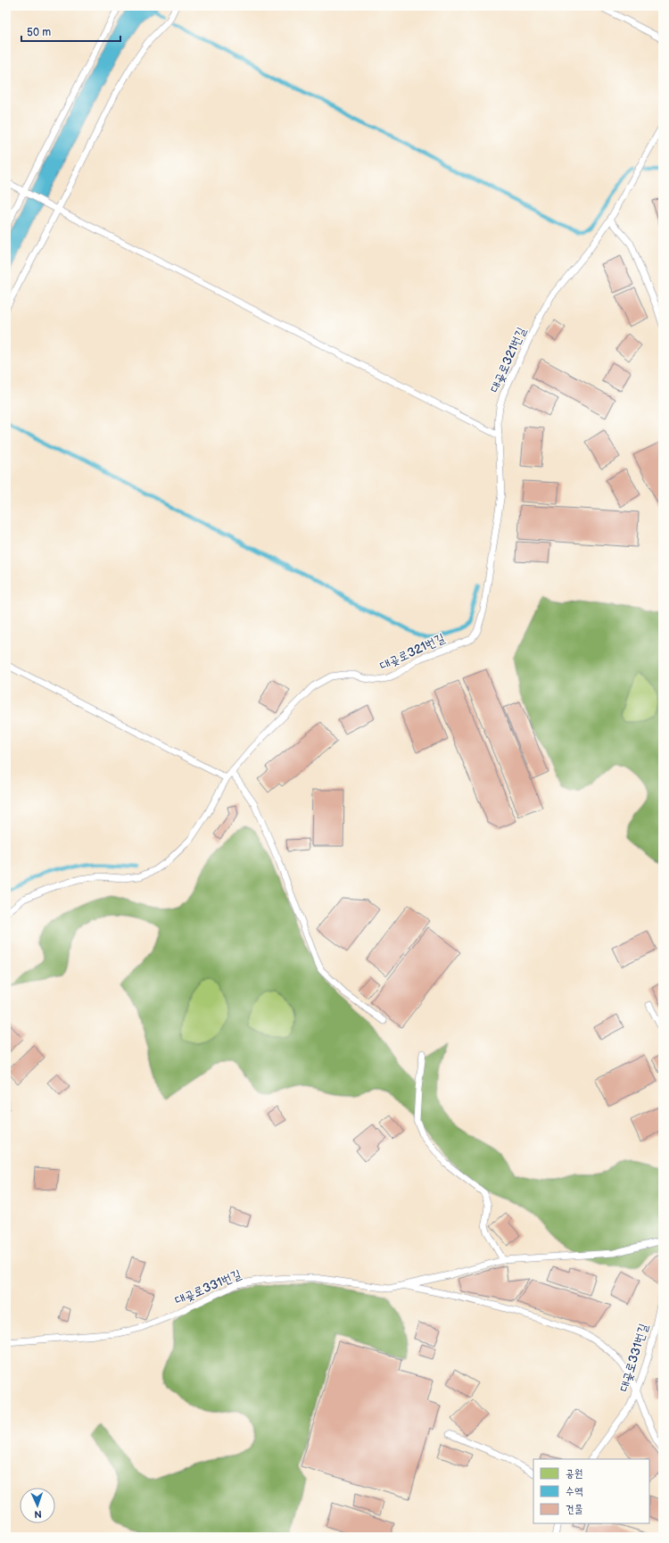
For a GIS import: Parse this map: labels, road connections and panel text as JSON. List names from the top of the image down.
{
  "streets": {
    "lane": ["대곶로321번길", "대곶로331번길"]
  },
  "legend": ["공원", "수역", "건물"],
  "scale_bar": "50 m",
  "north": "bottom"
}
